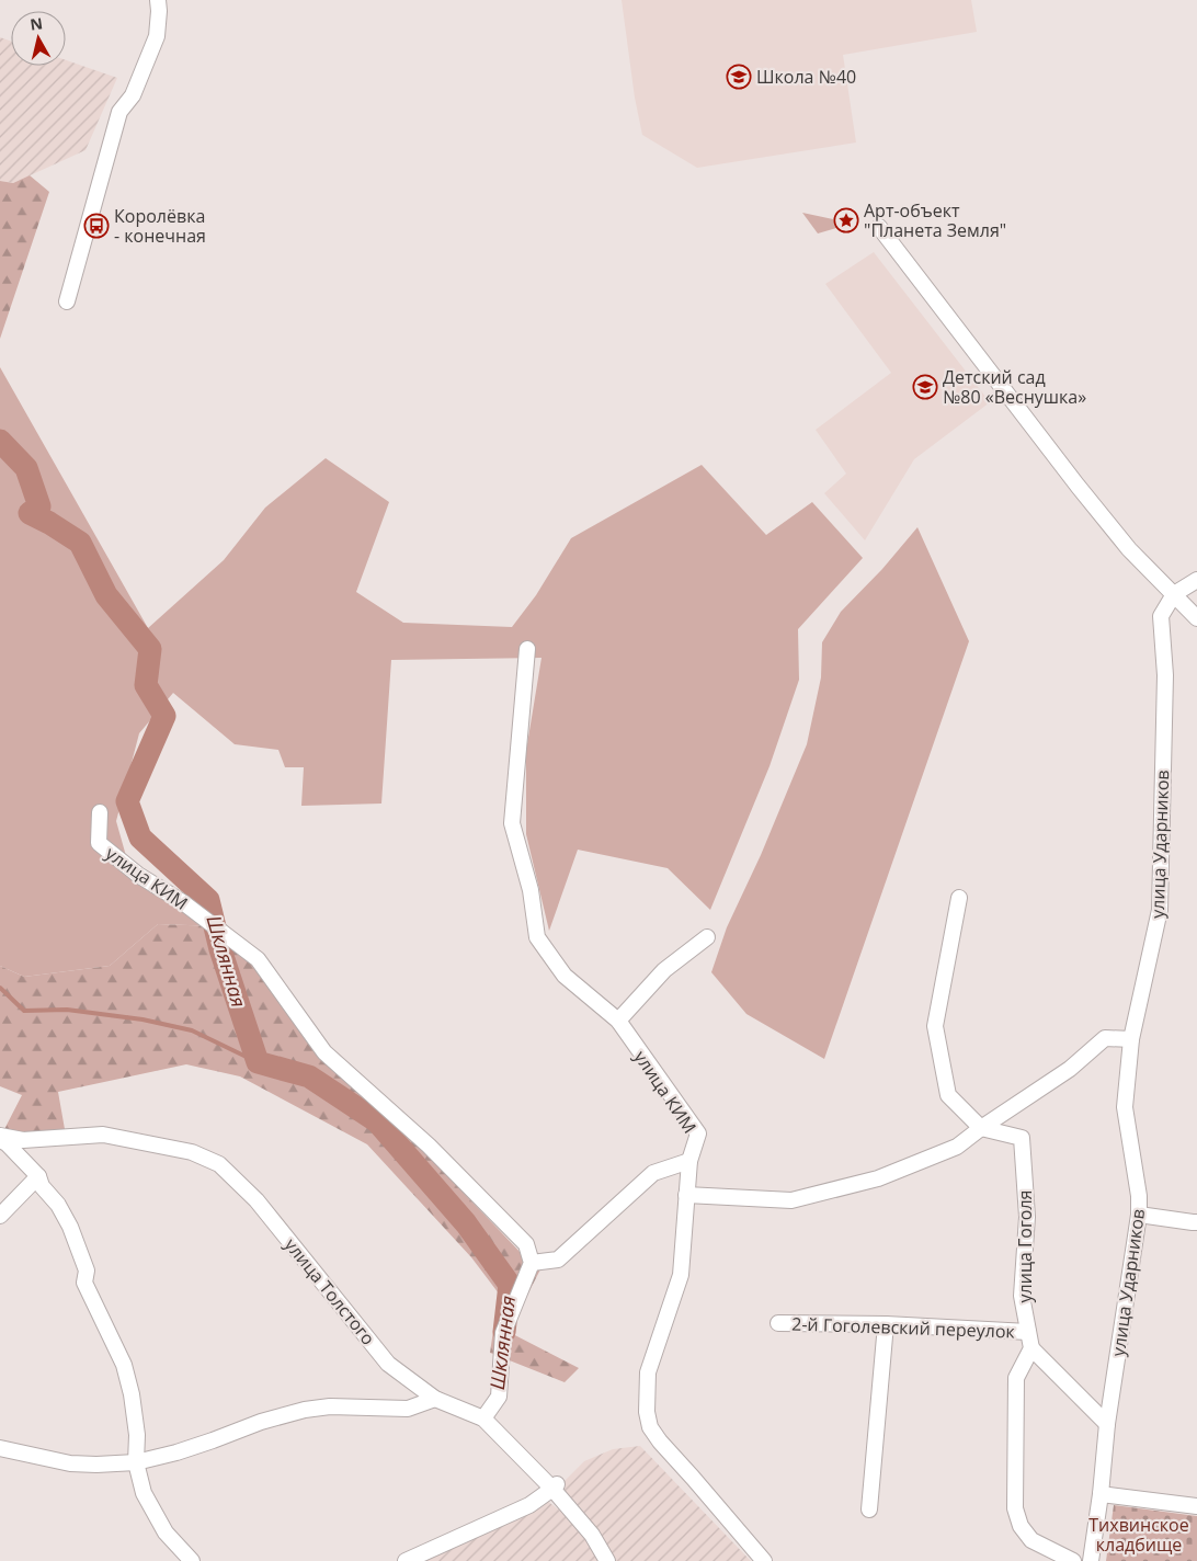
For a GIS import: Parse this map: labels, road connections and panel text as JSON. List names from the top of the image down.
{
  "streets": {
    "street": [
      "улица Ударников",
      "улица КИМ",
      "улица Гоголя",
      "улица Толстого",
      "2-й Гоголевский переулок"
    ]
  },
  "crossings": [
    ["улица Гоголя", "2-й Гоголевский переулок"]
  ],
  "water": ["Шклянная"],
  "parks": ["Тихвинское кладбище"],
  "places": {
    "school or university": ["Школа №40", "Детский сад №80 «Веснушка»"],
    "place": ["Арт-объект \"Планета Земля\""],
    "bus stop": ["Королёвка - конечная"]
  },
  "north": "top"
}
